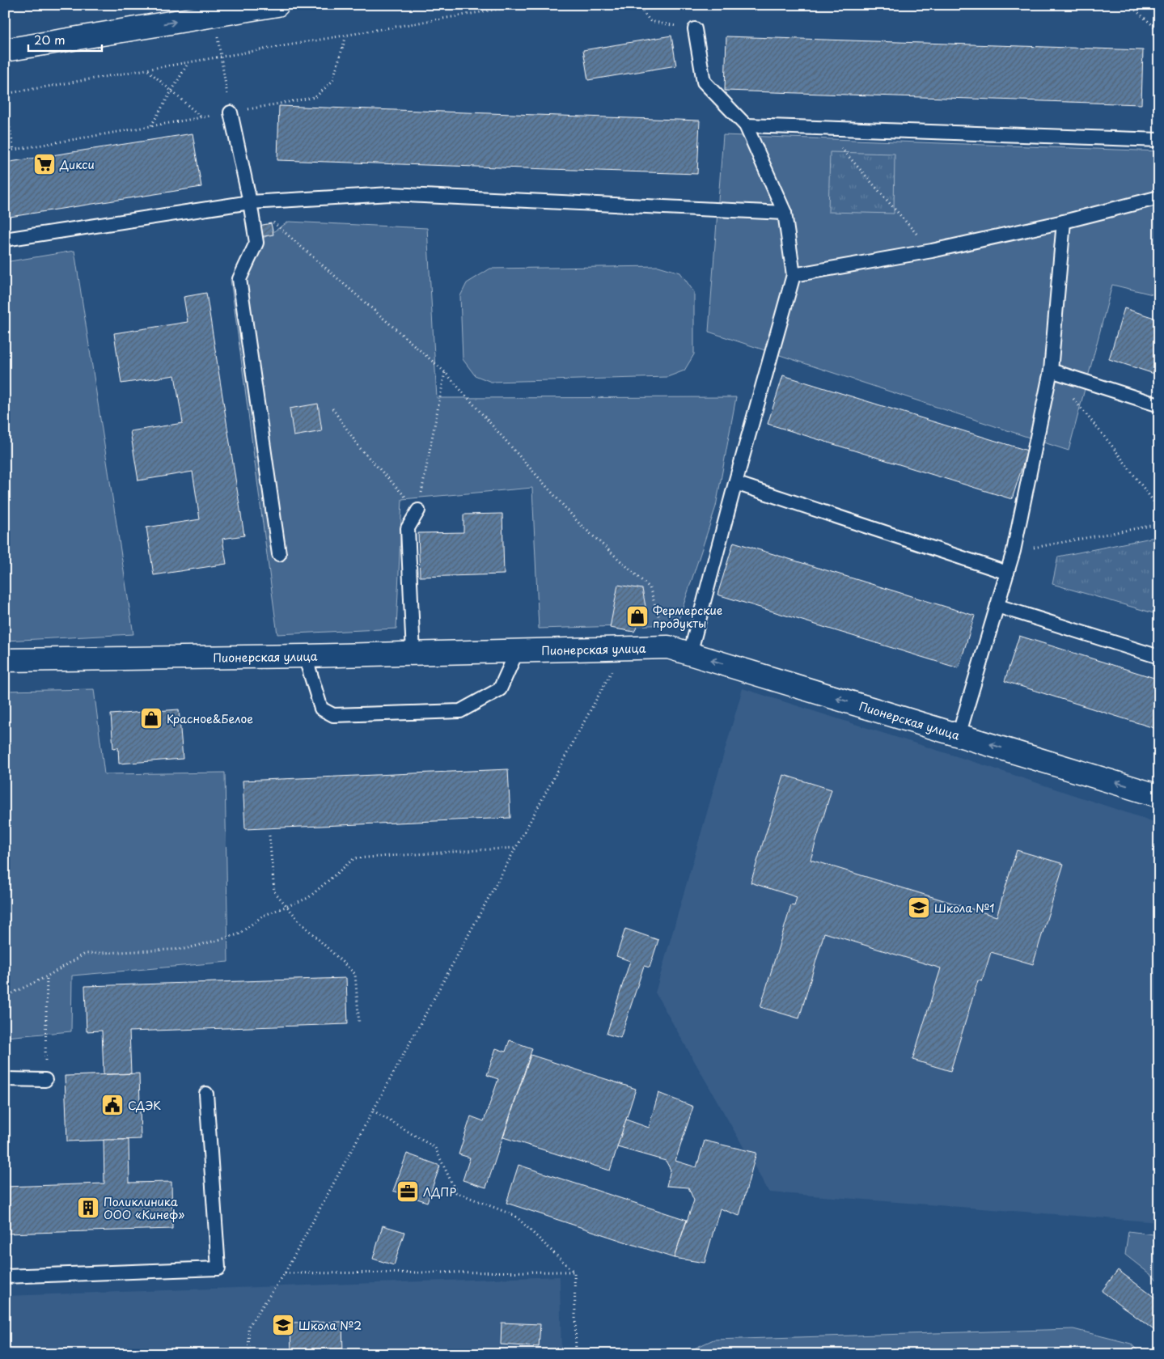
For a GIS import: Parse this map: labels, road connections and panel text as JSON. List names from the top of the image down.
{
  "streets": {
    "street": ["Пионерская улица"]
  },
  "one_way": ["Пионерская улица"],
  "places": {
    "supermarket": ["Дикси"],
    "shop": ["Фермерские продукты", "Красное&Белое"],
    "school or university": ["Школа №1", "Школа №2"],
    "public building": ["СДЭК"],
    "office": ["ЛДПР"],
    "building": ["Поликлиника ООО «Кинеф»"]
  },
  "scale_bar": "20 m"
}
